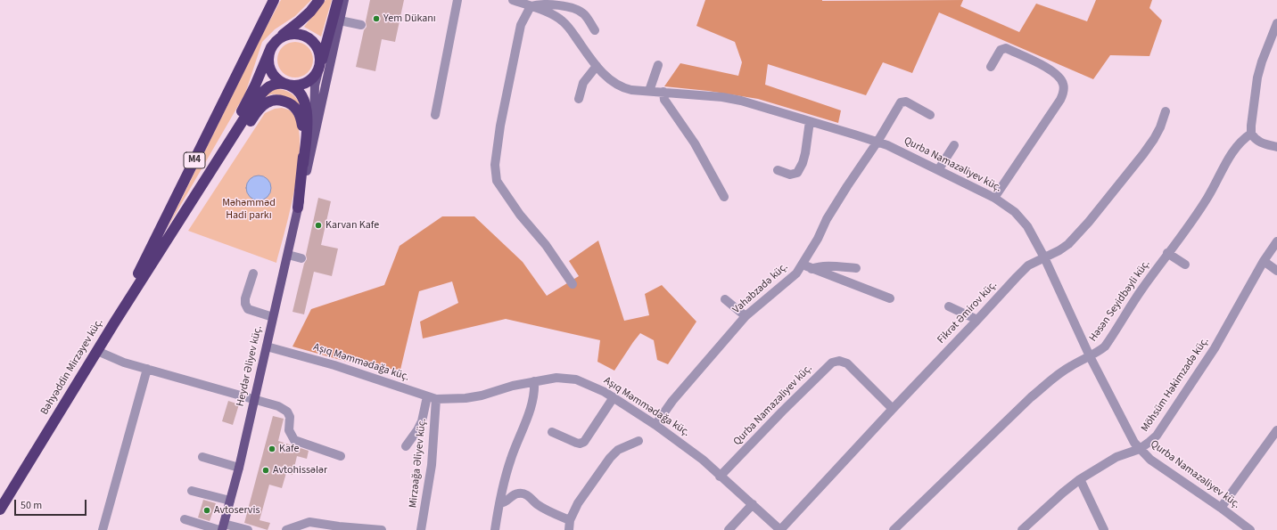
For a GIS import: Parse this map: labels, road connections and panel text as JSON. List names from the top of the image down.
{
  "streets": {
    "highway": ["M4", "Bəhyəddin Mirzəyev küç."],
    "main road": ["Heydər Əliyev küç."],
    "street": [
      "Qurba Namazəliyev küç.",
      "Vahabzadə küç.",
      "Həsən Seyidbəyli küç.",
      "Fikrət Əmirov küç.",
      "Aşıq Məmmədağa küç.",
      "Möhsüm Həkimzadə küç.",
      "Mirzəağa Əliyev küç."
    ]
  },
  "crossings": [
    ["M4", "Bəhyəddin Mirzəyev küç."],
    ["Qurba Namazəliyev küç.", "Vahabzadə küç."],
    ["Qurba Namazəliyev küç.", "Həsən Seyidbəyli küç."],
    ["Qurba Namazəliyev küç.", "Fikrət Əmirov küç."],
    ["Qurba Namazəliyev küç.", "Aşıq Məmmədağa küç."],
    ["Qurba Namazəliyev küç.", "Möhsüm Həkimzadə küç."],
    ["Vahabzadə küç.", "Aşıq Məmmədağa küç."],
    ["Fikrət Əmirov küç.", "Aşıq Məmmədağa küç."],
    ["Aşıq Məmmədağa küç.", "Heydər Əliyev küç."],
    ["Aşıq Məmmədağa küç.", "Mirzəağa Əliyev küç."]
  ],
  "parks": ["Məhəmməd Hadi parkı"],
  "places": [
    "Yem Dükanı",
    "Karvan Kafe",
    "Kafe",
    "Avtohissələr",
    "Avtoservis"
  ],
  "scale_bar": "50 m"
}
